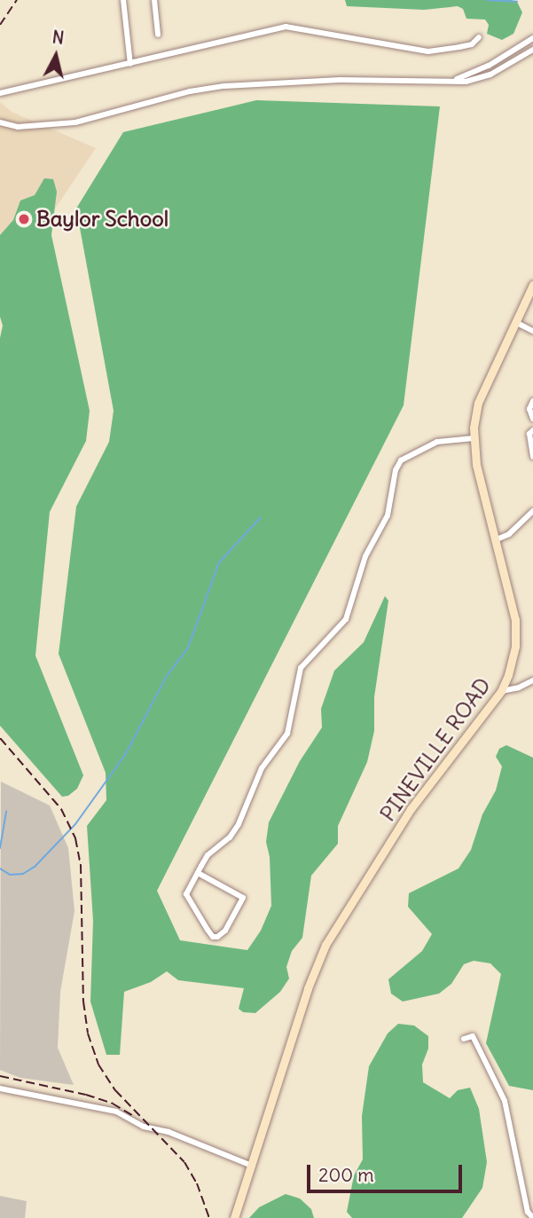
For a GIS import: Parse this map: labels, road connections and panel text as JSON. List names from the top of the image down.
{
  "streets": {
    "main road": ["PINEVILLE ROAD"]
  },
  "places": ["Baylor School"],
  "scale_bar": "200 m",
  "north": "top"
}
